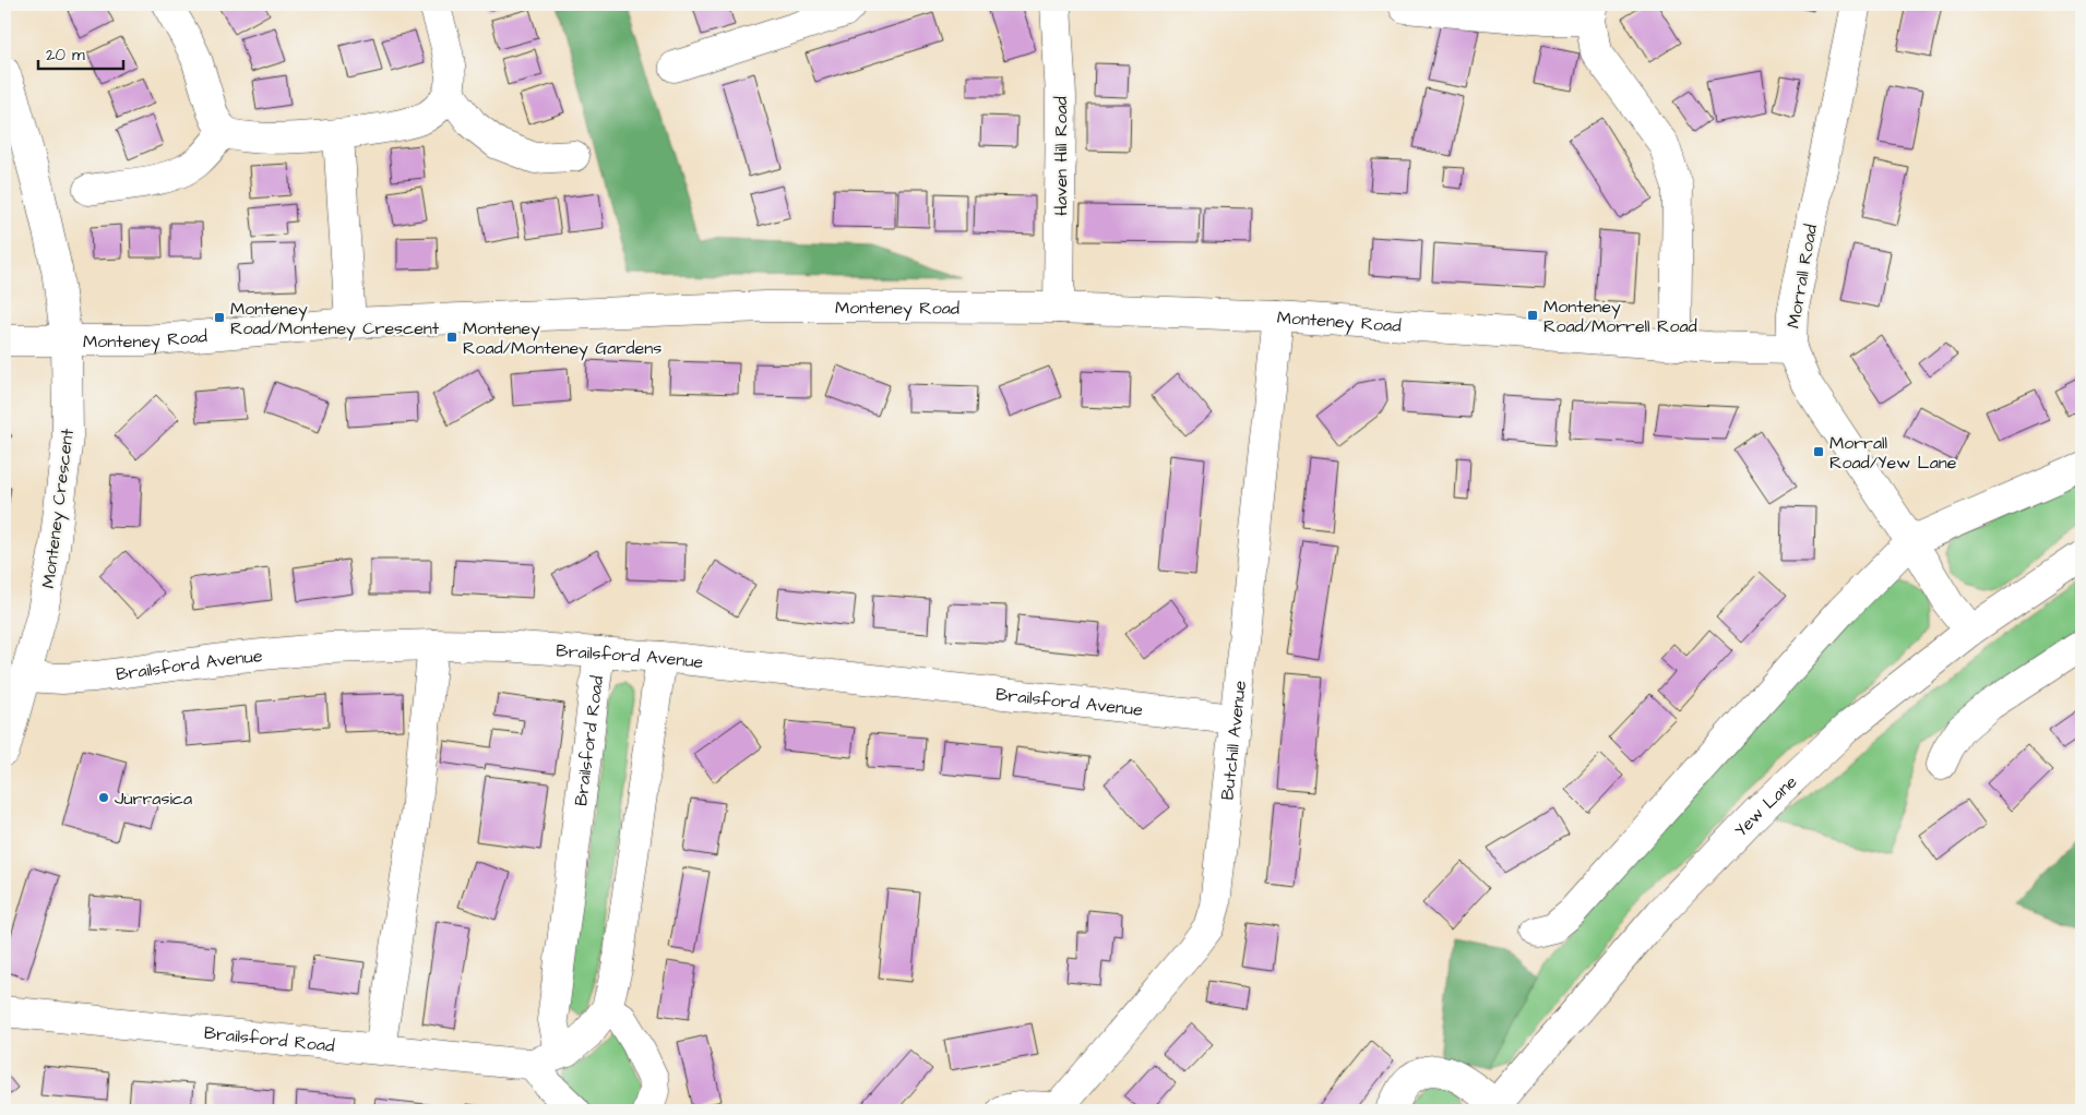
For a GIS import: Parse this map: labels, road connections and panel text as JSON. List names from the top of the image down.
{
  "streets": {
    "street": [
      "Haven Hill Road",
      "Morrall Road",
      "Monteney Road",
      "Monteney Crescent",
      "Brailsford Avenue",
      "Brailsford Road",
      "Butchill Avenue",
      "Yew Lane"
    ]
  },
  "crossings": [
    ["Haven Hill Road", "Monteney Road"],
    ["Morrall Road", "Monteney Road"],
    ["Morrall Road", "Yew Lane"],
    ["Monteney Road", "Monteney Crescent"],
    ["Monteney Road", "Butchill Avenue"],
    ["Monteney Crescent", "Brailsford Avenue"],
    ["Brailsford Avenue", "Brailsford Road"],
    ["Brailsford Avenue", "Butchill Avenue"]
  ],
  "places": {
    "transit": [
      "Monteney Road/Morrell Road",
      "Monteney Road/Monteney Crescent",
      "Monteney Road/Monteney Gardens",
      "Morrall Road/Yew Lane"
    ],
    "other": ["Jurrasica"]
  },
  "scale_bar": "20 m"
}
